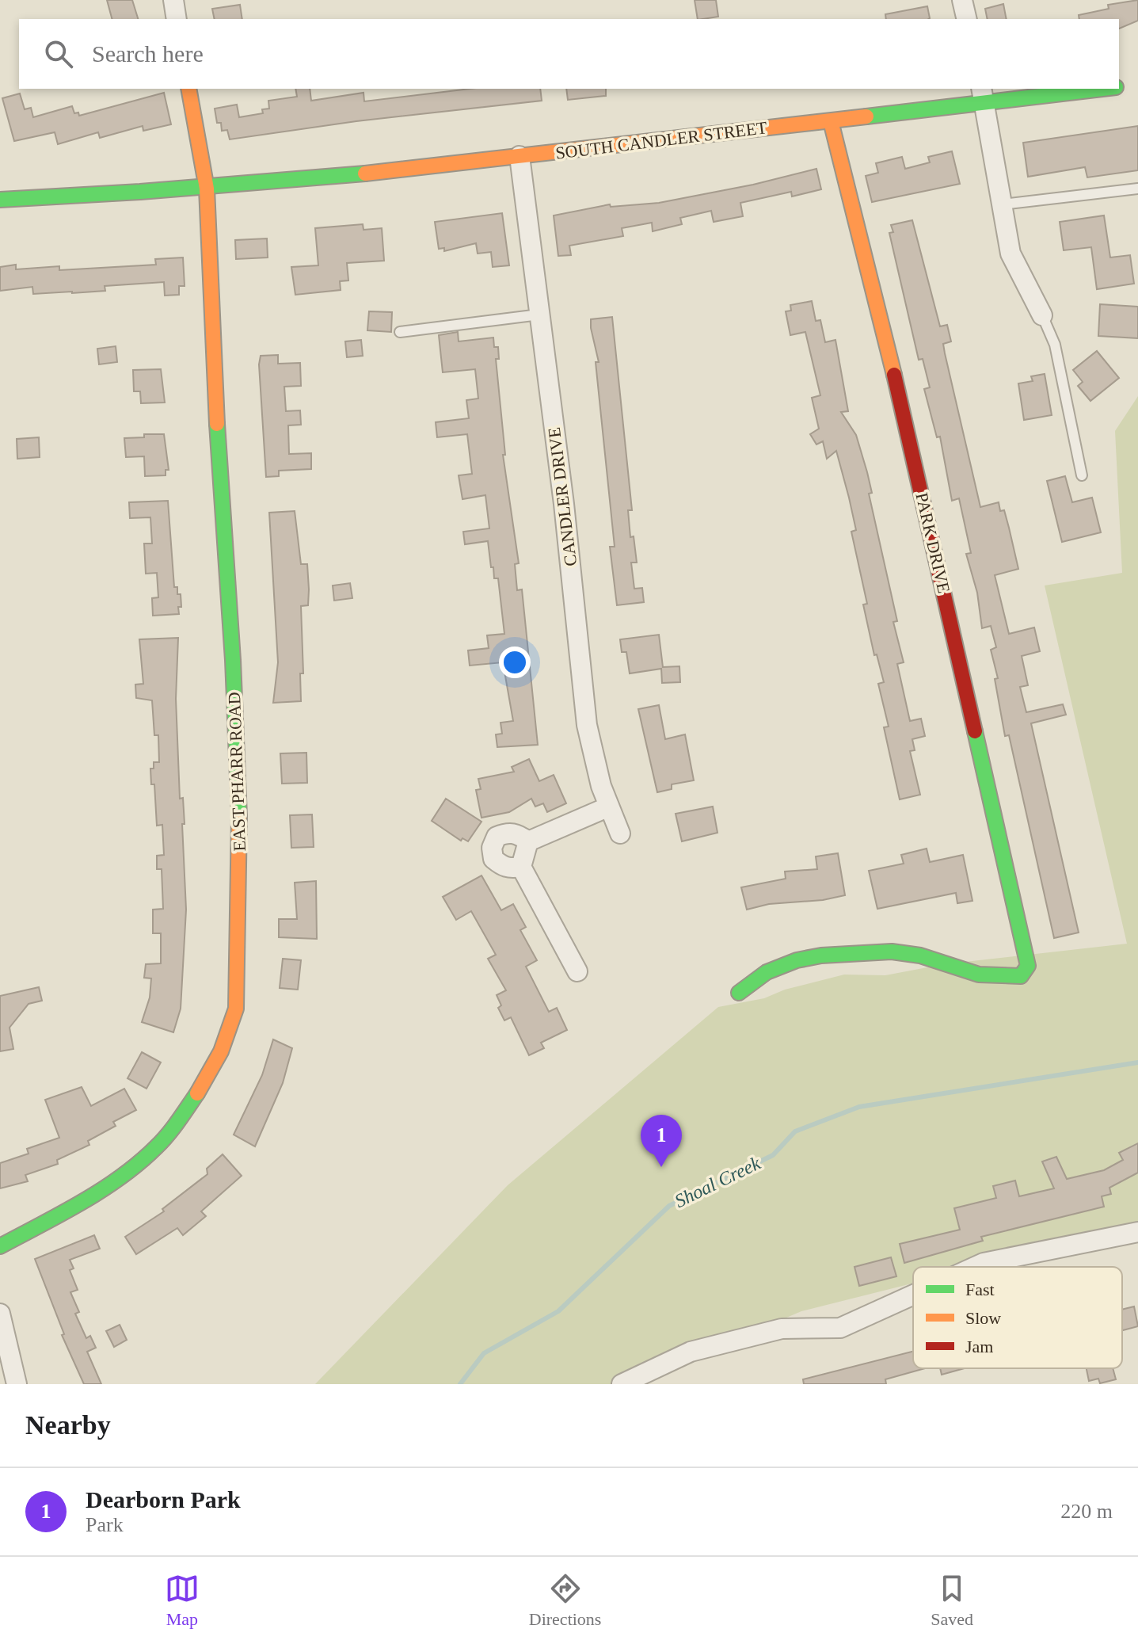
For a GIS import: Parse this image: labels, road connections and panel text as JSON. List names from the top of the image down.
{
  "streets": {
    "street": [
      "SOUTH CANDLER STREET",
      "CANDLER DRIVE",
      "PARK DRIVE",
      "EAST PHARR ROAD"
    ]
  },
  "crossings": [
    ["SOUTH CANDLER STREET", "CANDLER DRIVE"],
    ["SOUTH CANDLER STREET", "PARK DRIVE"],
    ["SOUTH CANDLER STREET", "EAST PHARR ROAD"]
  ],
  "water": ["Shoal Creek"],
  "legend": ["Fast", "Slow", "Jam"],
  "page": {
    "search": "Search here",
    "pins": "1",
    "heading": "Nearby",
    "list": [
      {
        "mark": "1",
        "name": "Dearborn Park",
        "note": "Park",
        "value": "220 m"
      }
    ],
    "nav": ["Map", "Directions", "Saved"]
  }
}
